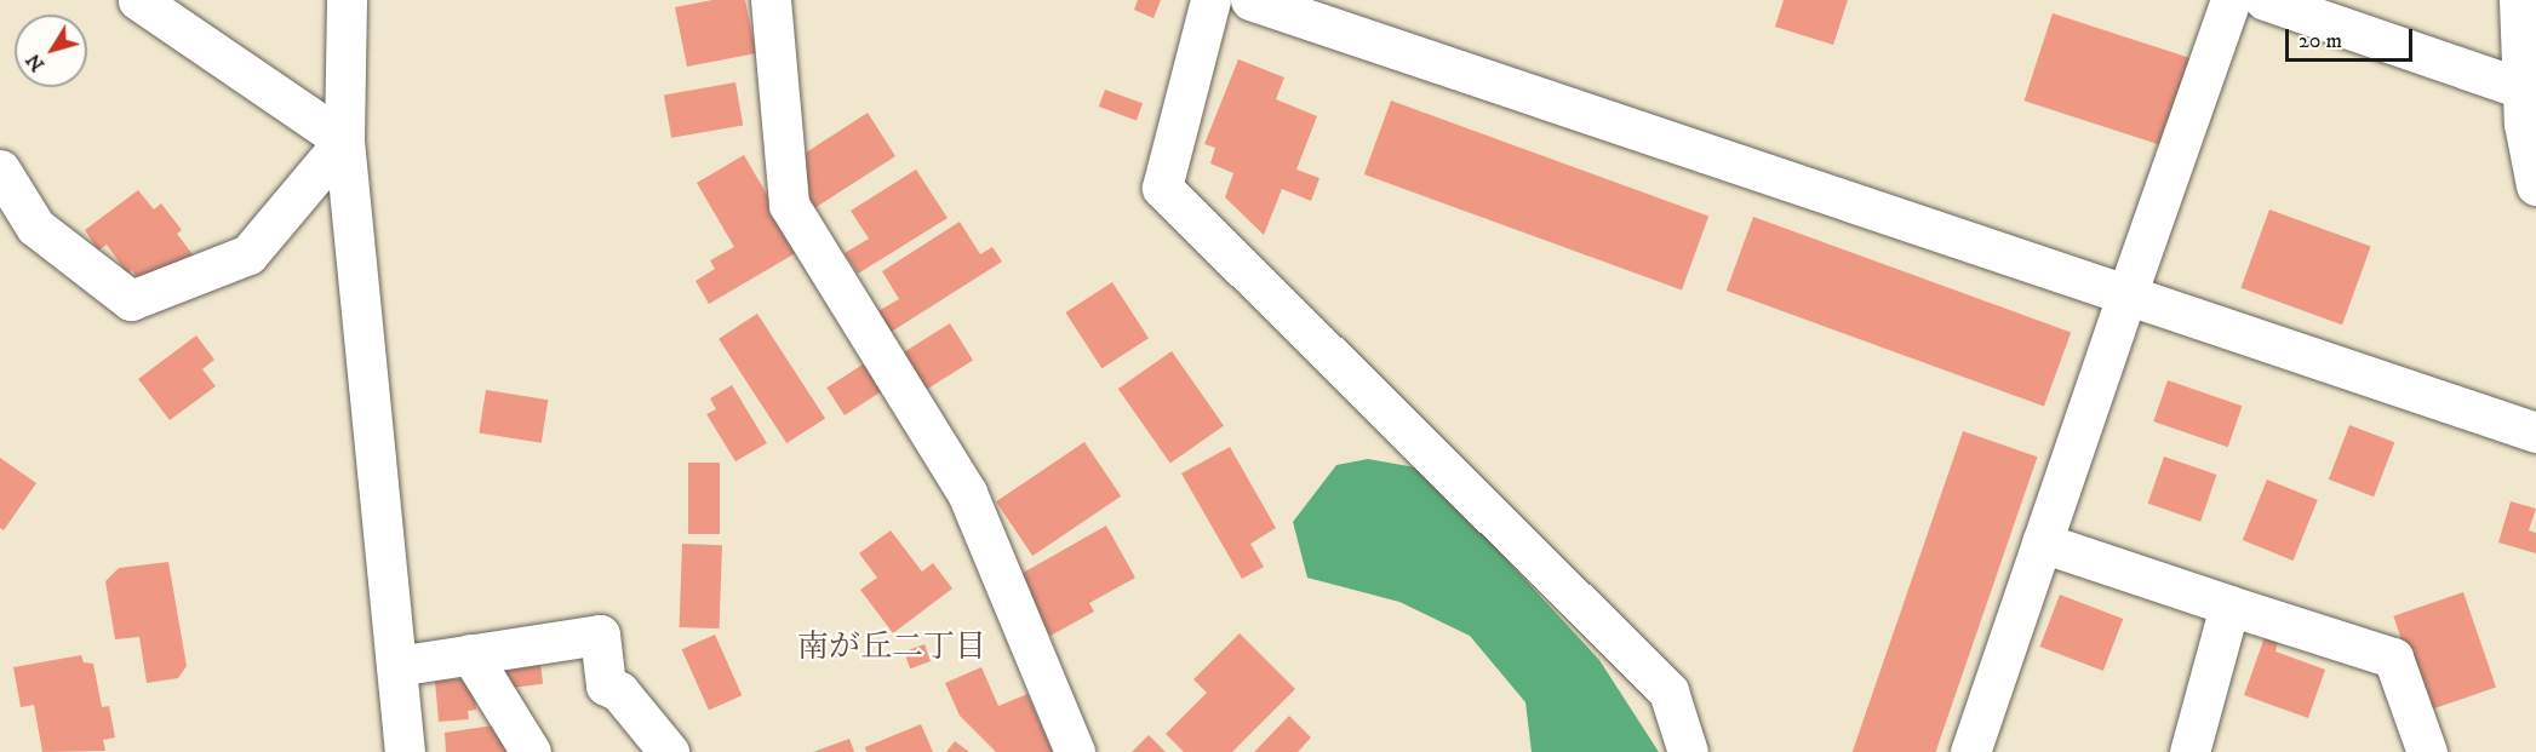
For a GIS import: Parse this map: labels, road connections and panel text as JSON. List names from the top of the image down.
{
  "districts": ["南が丘二丁目"],
  "scale_bar": "20 m",
  "north": "bottom left"
}
